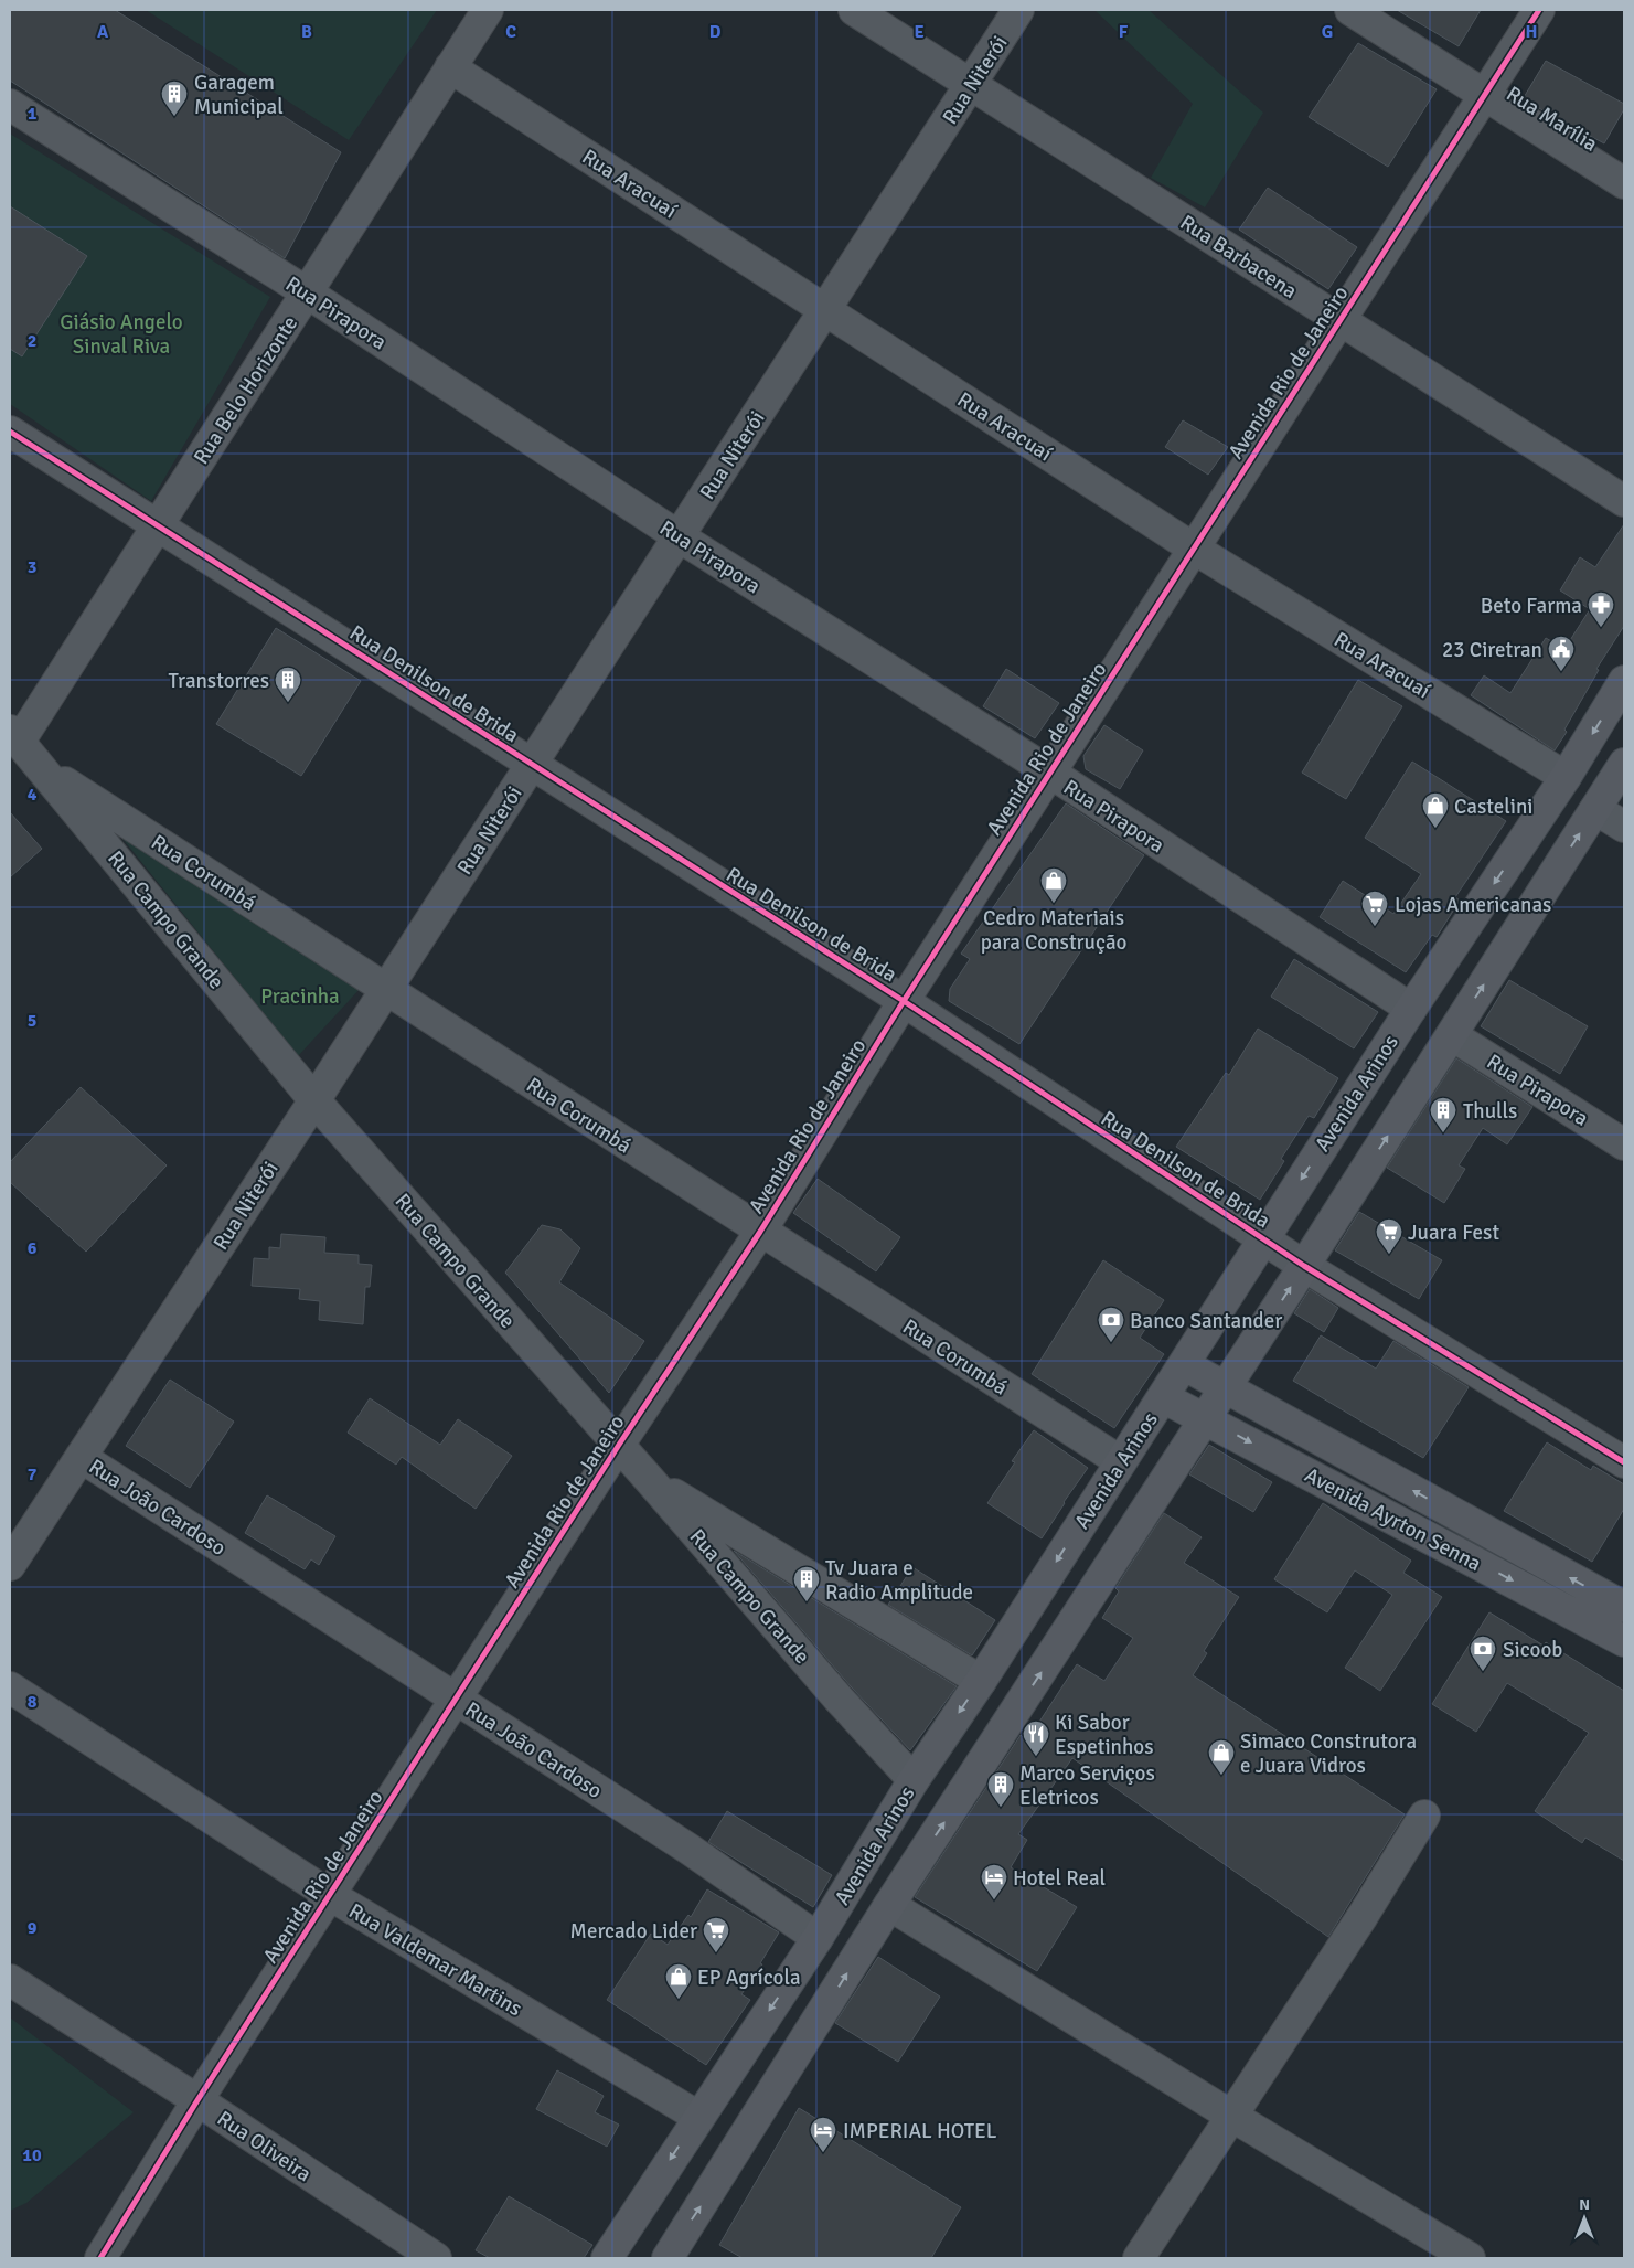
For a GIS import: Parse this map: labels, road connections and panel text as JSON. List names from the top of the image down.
{
  "streets": {
    "main road": ["Avenida Arinos", "Avenida Ayrton Senna"],
    "street": [
      "Rua Niterói",
      "Rua Marília",
      "Rua Aracuaí",
      "Rua Barbacena",
      "Rua Pirapora",
      "Avenida Rio de Janeiro",
      "Rua Belo Horizonte",
      "Rua Denilson de Brida",
      "Rua Corumbá",
      "Rua Campo Grande",
      "Rua João Cardoso",
      "Rua Valdemar Martins",
      "Rua Oliveira"
    ]
  },
  "crossings": [
    ["Rua Niterói", "Rua Aracuaí"],
    ["Rua Niterói", "Rua Barbacena"],
    ["Rua Niterói", "Rua Pirapora"],
    ["Rua Niterói", "Rua Denilson de Brida"],
    ["Rua Niterói", "Rua Corumbá"],
    ["Rua Niterói", "Rua Campo Grande"],
    ["Rua Niterói", "Rua João Cardoso"],
    ["Rua Marília", "Avenida Rio de Janeiro"],
    ["Rua Aracuaí", "Avenida Rio de Janeiro"],
    ["Rua Aracuaí", "Rua Belo Horizonte"],
    ["Rua Aracuaí", "Avenida Arinos"],
    ["Rua Barbacena", "Avenida Rio de Janeiro"],
    ["Rua Pirapora", "Avenida Rio de Janeiro"],
    ["Rua Pirapora", "Rua Belo Horizonte"],
    ["Rua Pirapora", "Avenida Arinos"],
    ["Avenida Rio de Janeiro", "Rua Denilson de Brida"],
    ["Avenida Rio de Janeiro", "Rua Corumbá"],
    ["Avenida Rio de Janeiro", "Rua Campo Grande"],
    ["Avenida Rio de Janeiro", "Rua João Cardoso"],
    ["Avenida Rio de Janeiro", "Rua Valdemar Martins"],
    ["Avenida Rio de Janeiro", "Rua Oliveira"],
    ["Rua Belo Horizonte", "Rua Denilson de Brida"],
    ["Rua Belo Horizonte", "Rua Campo Grande"],
    ["Rua Denilson de Brida", "Avenida Arinos"],
    ["Rua Corumbá", "Rua Campo Grande"],
    ["Rua Corumbá", "Avenida Arinos"],
    ["Rua Campo Grande", "Avenida Arinos"],
    ["Avenida Arinos", "Rua João Cardoso"],
    ["Avenida Arinos", "Avenida Ayrton Senna"],
    ["Avenida Arinos", "Rua Valdemar Martins"]
  ],
  "parks": ["Giásio Angelo Sinval Riva", "Pracinha"],
  "places": {
    "building": [
      "Garagem Municipal",
      "Transtorres",
      "Thulls",
      "Tv Juara e Radio Amplitude",
      "Marco Serviços Eletricos"
    ],
    "pharmacy": ["Beto Farma"],
    "public building": ["23 Ciretran"],
    "shop": [
      "Castelini",
      "Cedro Materiais para Construção",
      "Simaco Construtora e Juara Vidros",
      "EP Agrícola"
    ],
    "supermarket": ["Lojas Americanas", "Juara Fest", "Mercado Lider"],
    "bank": ["Banco Santander", "Sicoob"],
    "restaurant": ["Ki Sabor Espetinhos"],
    "hotel": ["Hotel Real", "IMPERIAL HOTEL"]
  },
  "north": "top",
  "grid": {
    "columns": [
      "A",
      "B",
      "C",
      "D",
      "E",
      "F",
      "G",
      "H"
    ],
    "rows": [
      "1",
      "2",
      "3",
      "4",
      "5",
      "6",
      "7",
      "8",
      "9",
      "10"
    ]
  }
}
